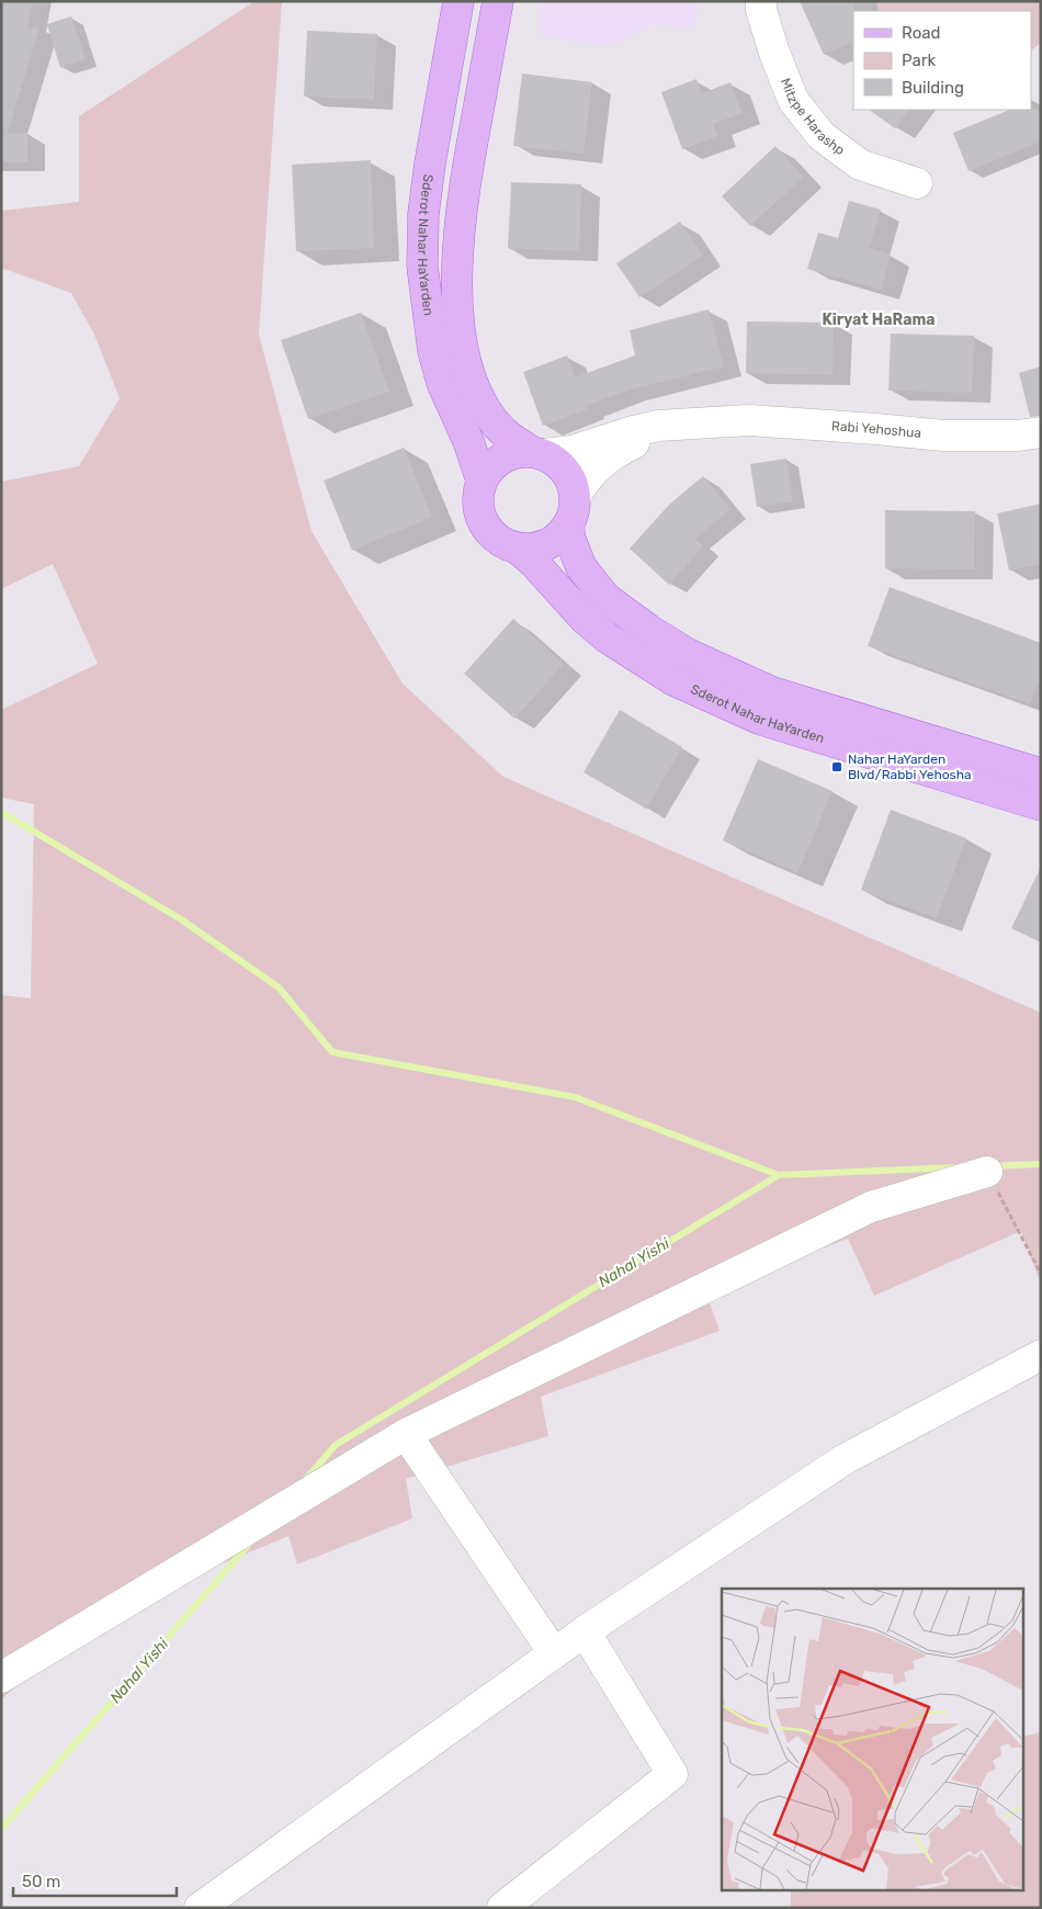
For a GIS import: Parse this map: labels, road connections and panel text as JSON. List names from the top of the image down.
{
  "streets": {
    "main road": ["Sderot Nahar HaYarden"],
    "street": ["Mitzpe Harashp", "Rabi Yehoshua"]
  },
  "crossings": [
    ["Sderot Nahar HaYarden", "Rabi Yehoshua"]
  ],
  "districts": ["Kiryat HaRama"],
  "water": ["Nahal Yishi"],
  "places": {
    "transit": ["Nahar HaYarden Blvd/Rabbi Yehosha"]
  },
  "legend": ["Road", "Park", "Building"],
  "scale_bar": "50 m"
}
